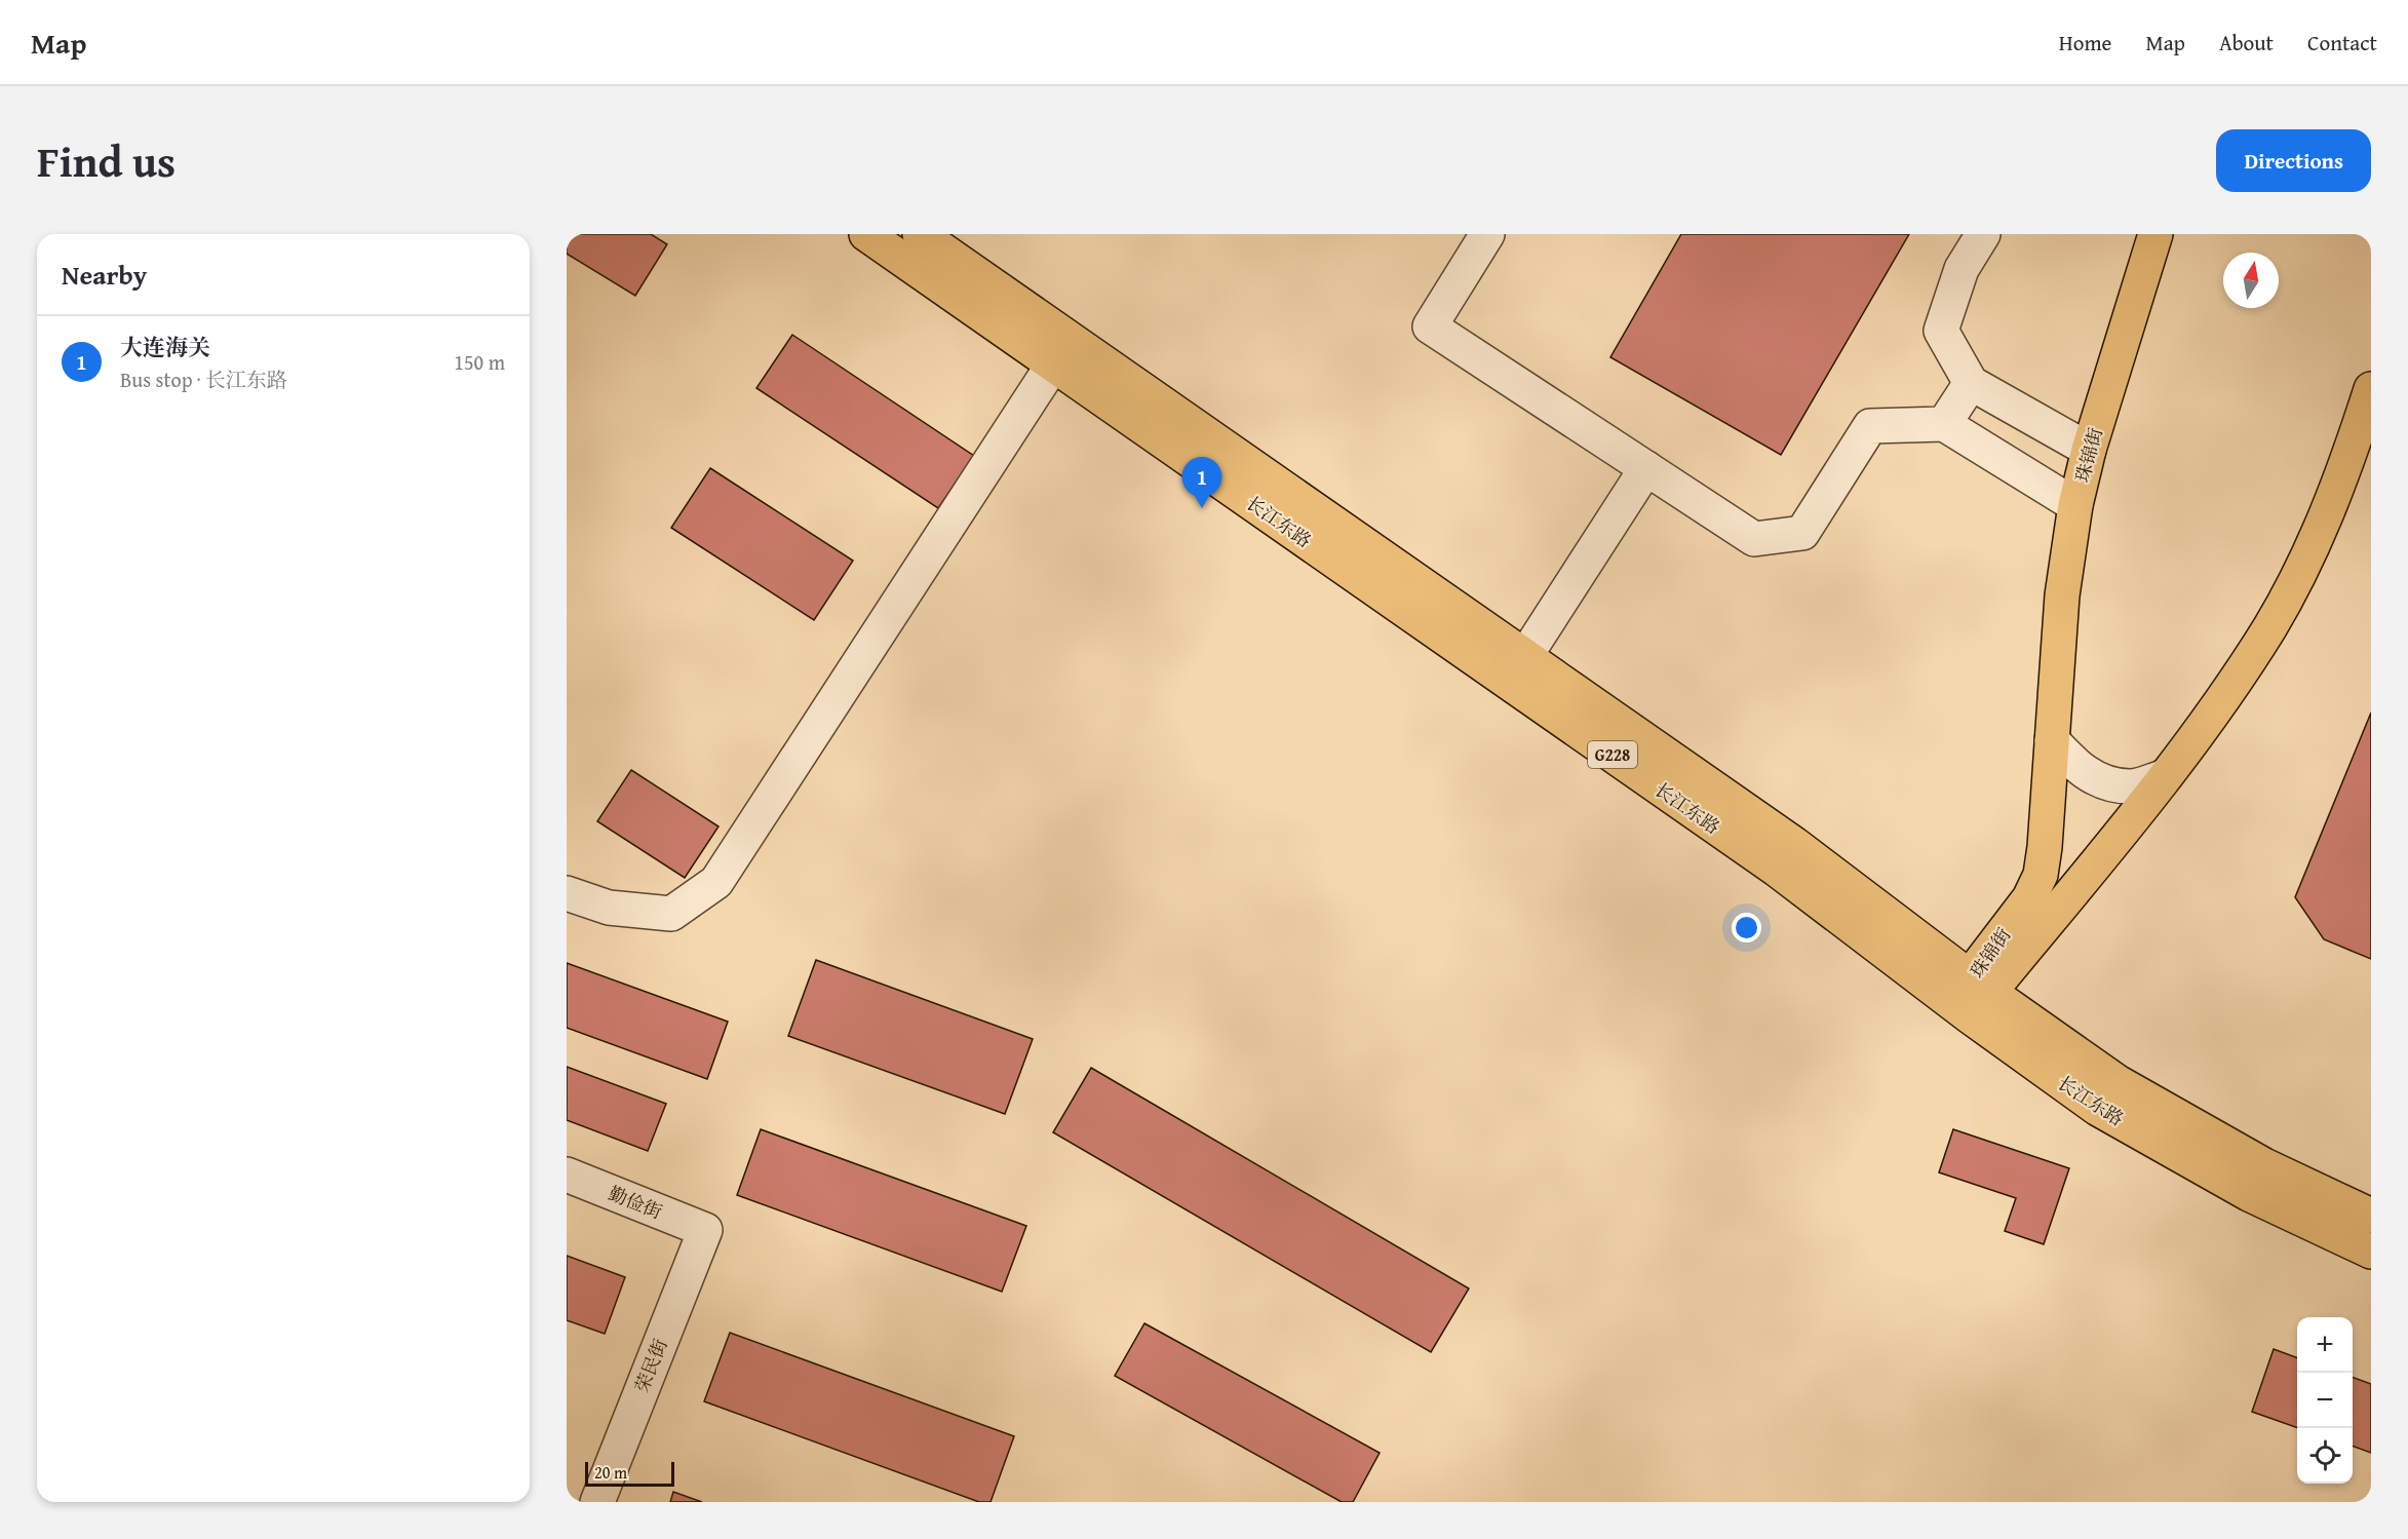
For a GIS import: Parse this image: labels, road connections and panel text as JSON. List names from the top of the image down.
{
  "streets": {
    "main road": ["珠锦街", "长江东路", "G228"],
    "street": ["勤俭街", "荣民街"]
  },
  "crossings": [
    ["珠锦街", "长江东路"],
    ["勤俭街", "荣民街"]
  ],
  "scale_bar": "20 m",
  "north": "top",
  "page": {
    "header": "Map",
    "nav": [
      "Home",
      "Map",
      "About",
      "Contact"
    ],
    "title": "Find us",
    "buttons": "Directions",
    "heading": "Nearby",
    "list": [
      {
        "mark": "1",
        "name": "大连海关",
        "note": "Bus stop · 长江东路",
        "value": "150 m"
      }
    ],
    "pins": "1",
    "map_buttons": ["+", "−"],
    "scale": "20 m"
  }
}
